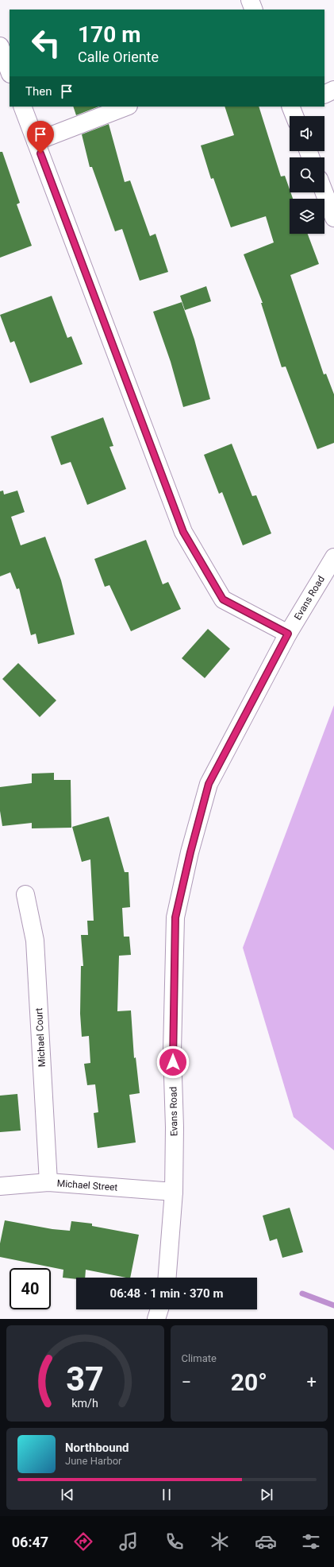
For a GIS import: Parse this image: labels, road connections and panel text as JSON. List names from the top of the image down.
{
  "streets": {
    "street": ["Evans Road", "Michael Court", "Michael Street"]
  },
  "crossings": [
    ["Evans Road", "Michael Street"],
    ["Michael Court", "Michael Street"]
  ],
  "page": {
    "turn": ["170 m", "Calle Oriente"],
    "then": "Then",
    "limit": "40",
    "trip": "06:48 · 1 min · 370 m",
    "tile": "Climate",
    "heat": ["−", "20°", "+"],
    "song": ["Northbound", "June Harbor"],
    "tabs": "06:47",
    "gauge": ["37", "km/h"]
  }
}
